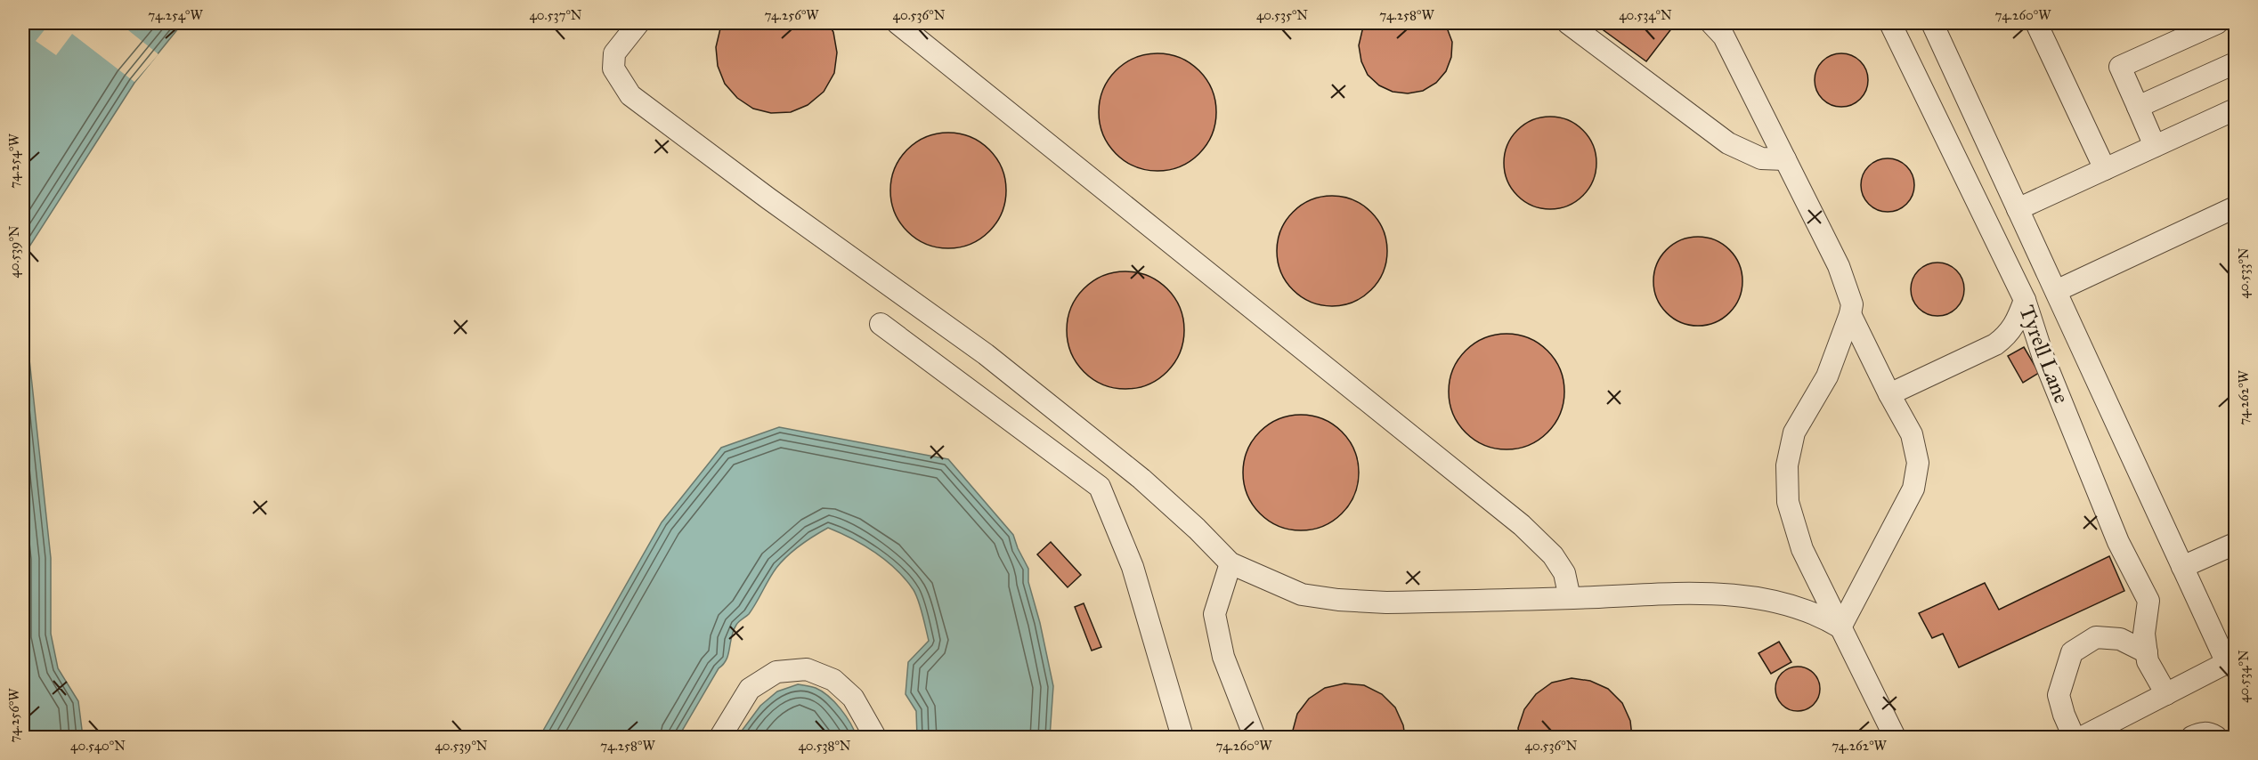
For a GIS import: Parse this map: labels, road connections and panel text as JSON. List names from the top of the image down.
{
  "streets": {
    "street": ["Tyrell Lane"]
  },
  "coordinates": [
    "74.254°W",
    "40.537°N",
    "74.256°W",
    "40.536°N",
    "40.535°N",
    "74.258°W",
    "40.534°N",
    "74.260°W",
    "40.539°N",
    "40.533°N",
    "74.262°W",
    "40.540°N",
    "40.538°N"
  ]
}
